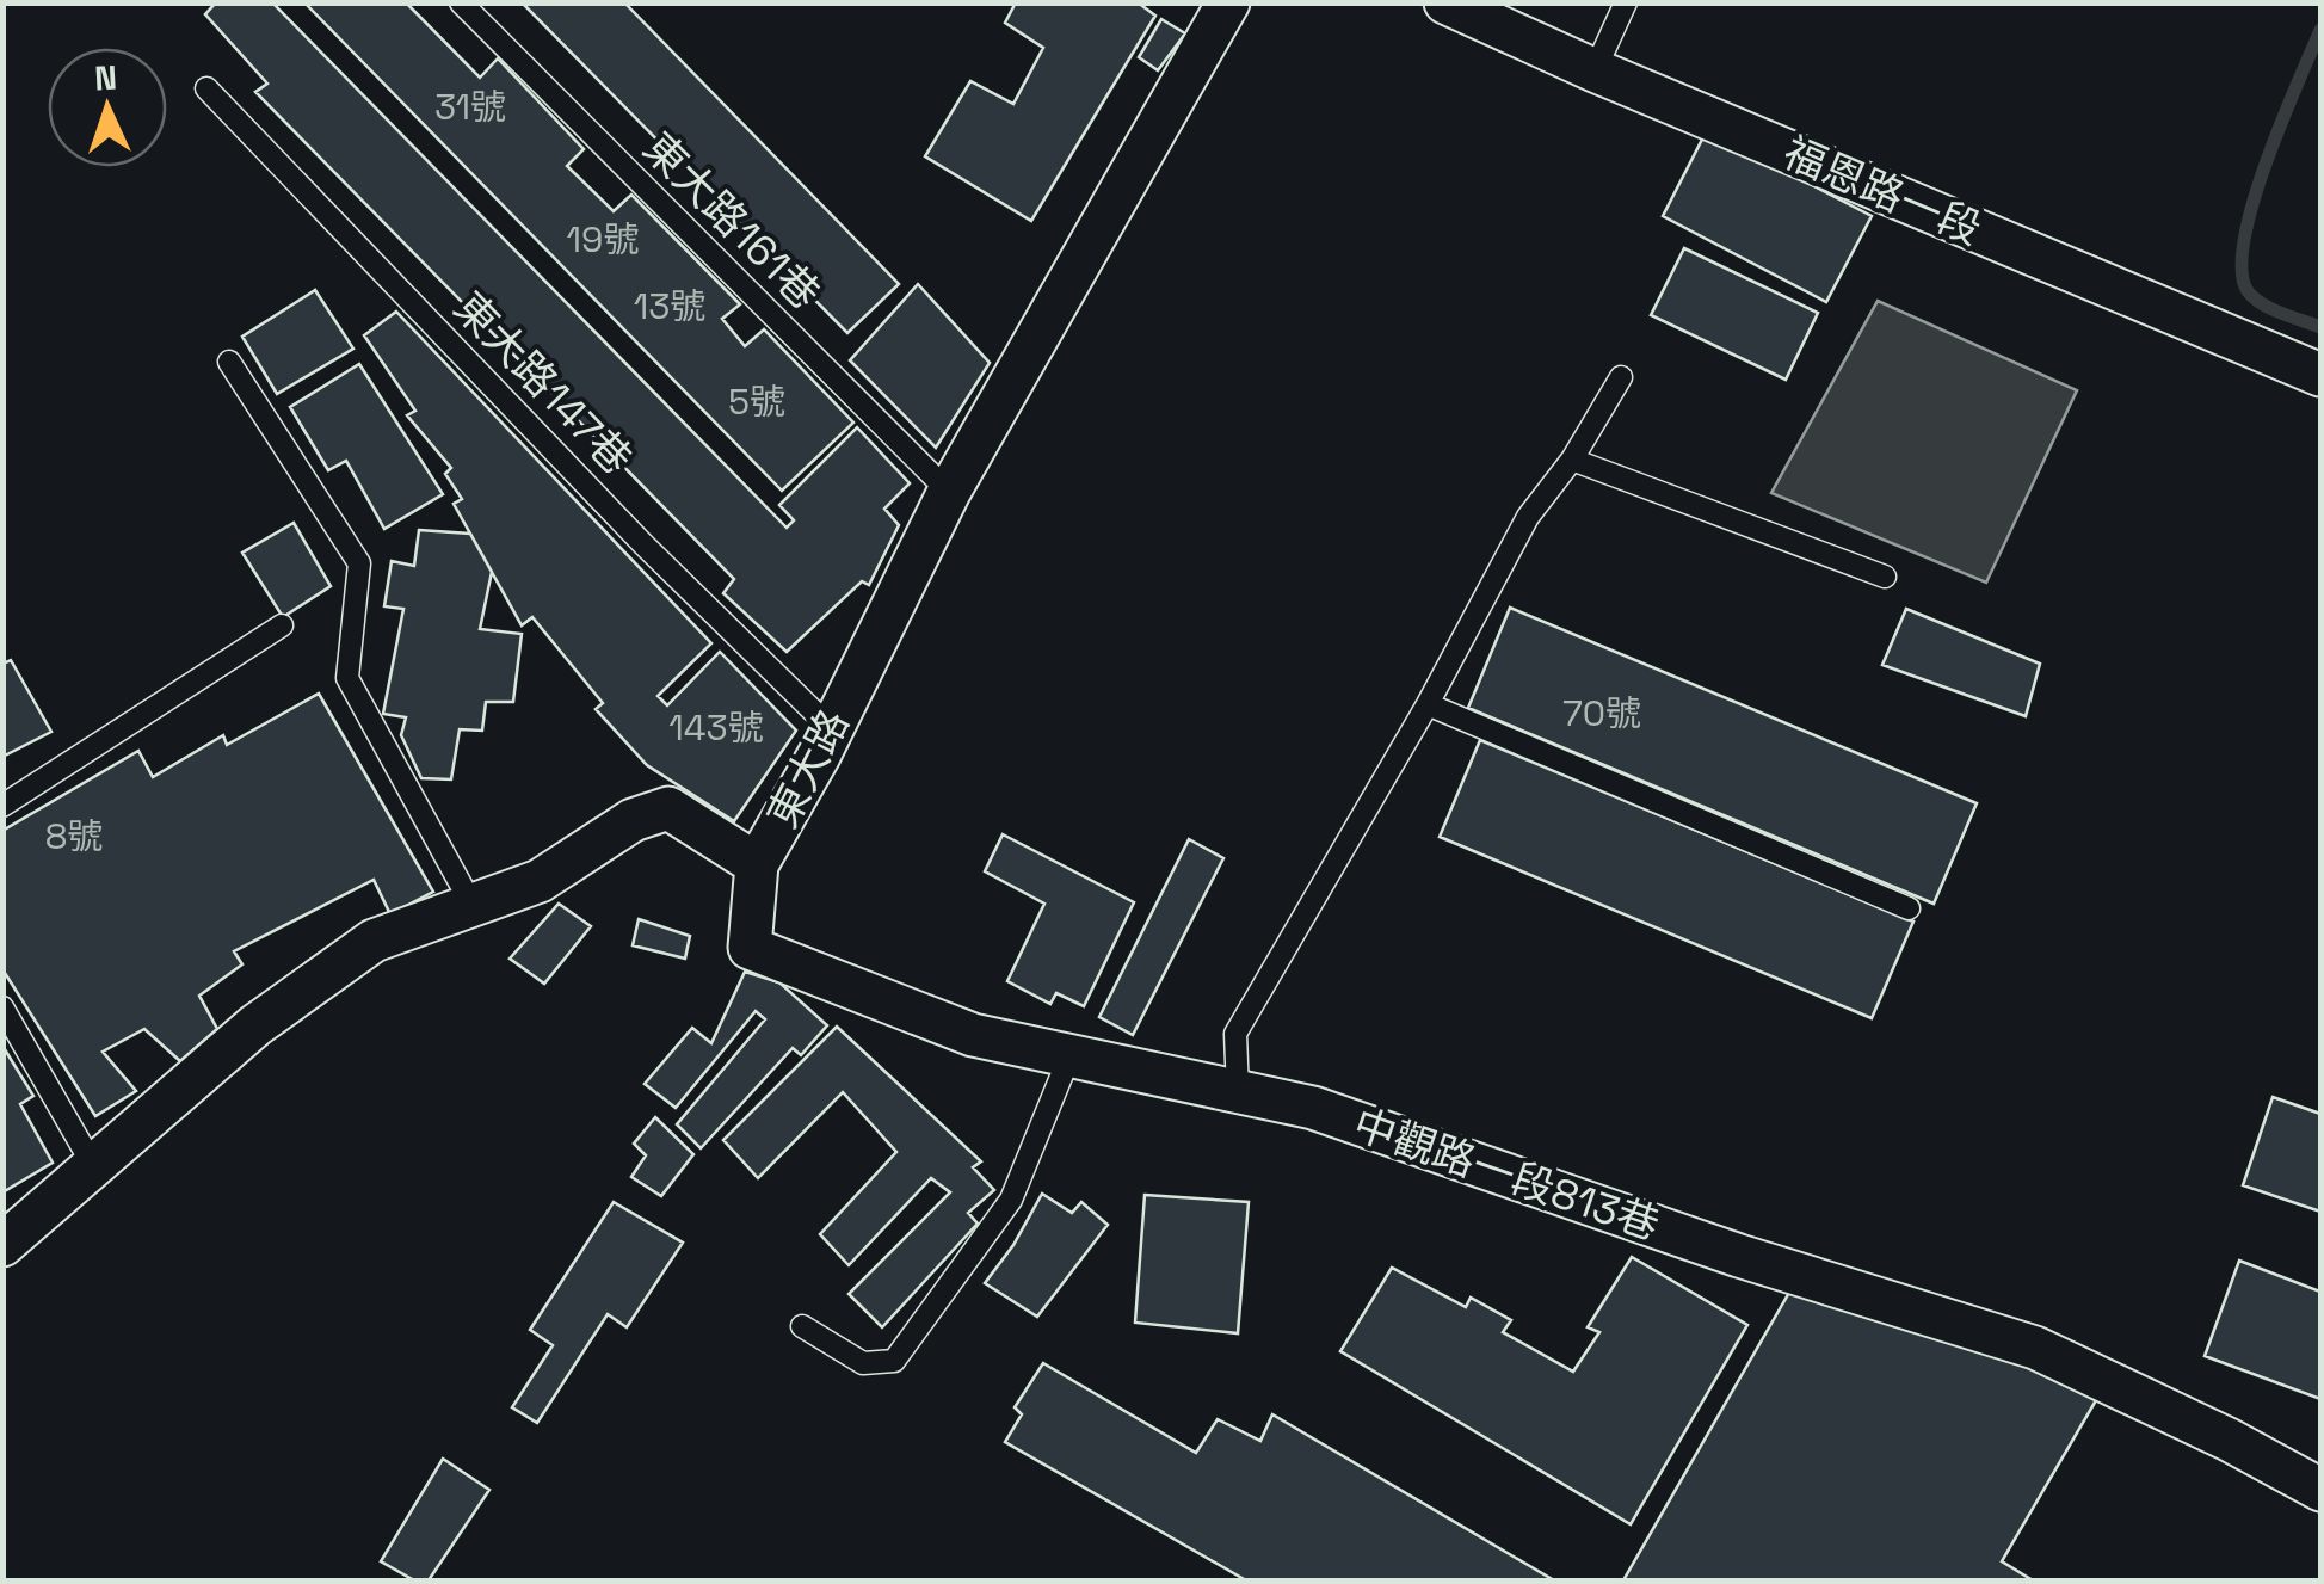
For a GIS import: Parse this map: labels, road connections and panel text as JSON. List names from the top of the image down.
{
  "streets": {
    "street": ["福恩路一段", "東大路", "中觀路一段813巷"],
    "lane": ["東大路161巷", "東大路147巷"]
  },
  "crossings": [
    ["東大路161巷", "東大路"],
    ["東大路147巷", "東大路"],
    ["東大路", "中觀路一段813巷"]
  ],
  "house_numbers": [
    "31號",
    "19號",
    "13號",
    "5號",
    "70號",
    "143號",
    "8號"
  ],
  "north": "top"
}
